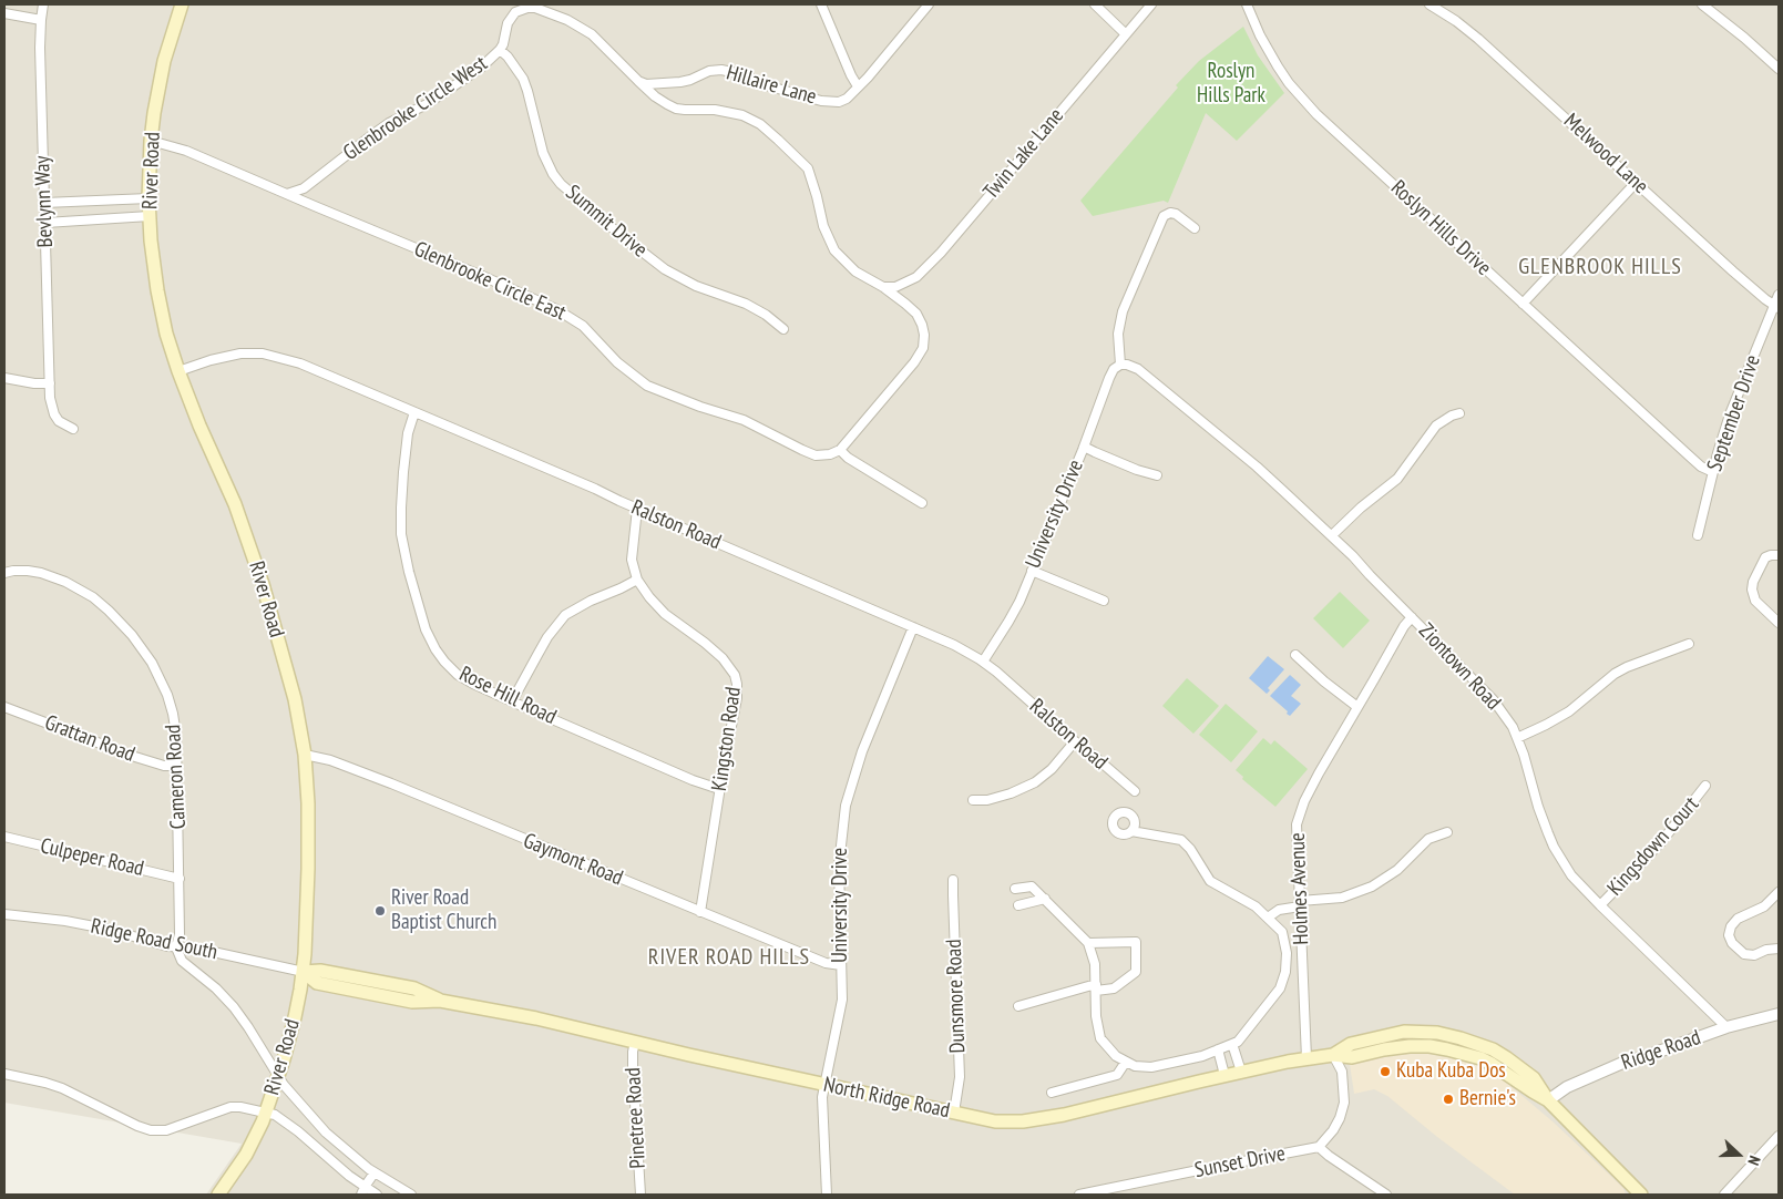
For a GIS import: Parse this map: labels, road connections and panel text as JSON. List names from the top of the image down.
{
  "streets": {
    "main road": ["River Road", "North Ridge Road"],
    "street": [
      "Hillaire Lane",
      "Glenbrooke Circle West",
      "Twin Lake Lane",
      "Melwood Lane",
      "Bevlynn Way",
      "Summit Drive",
      "Roslyn Hills Drive",
      "Glenbrooke Circle East",
      "September Drive",
      "University Drive",
      "Ralston Road",
      "Ziontown Road",
      "Rose Hill Road",
      "Grattan Road",
      "Kingston Road",
      "Cameron Road",
      "Kingsdown Court",
      "Culpeper Road",
      "Gaymont Road",
      "Holmes Avenue",
      "Ridge Road South",
      "Dunsmore Road",
      "Ridge Road",
      "Pinetree Road",
      "Sunset Drive"
    ]
  },
  "crossings": [
    ["Hillaire Lane", "Glenbrooke Circle West"],
    ["Glenbrooke Circle West", "Twin Lake Lane"],
    ["Glenbrooke Circle West", "Summit Drive"],
    ["Glenbrooke Circle West", "Glenbrooke Circle East"],
    ["Melwood Lane", "September Drive"],
    ["River Road", "Glenbrooke Circle East"],
    ["River Road", "Ralston Road"],
    ["River Road", "Gaymont Road"],
    ["River Road", "Ridge Road South"],
    ["River Road", "North Ridge Road"],
    ["Roslyn Hills Drive", "September Drive"],
    ["University Drive", "Ralston Road"],
    ["University Drive", "Ziontown Road"],
    ["University Drive", "Gaymont Road"],
    ["University Drive", "North Ridge Road"],
    ["Ralston Road", "Rose Hill Road"],
    ["Ralston Road", "Kingston Road"],
    ["Ziontown Road", "Kingsdown Court"],
    ["Ziontown Road", "Holmes Avenue"],
    ["Ziontown Road", "Ridge Road"],
    ["Rose Hill Road", "Kingston Road"],
    ["Grattan Road", "Cameron Road"],
    ["Kingston Road", "Gaymont Road"],
    ["Cameron Road", "Culpeper Road"],
    ["Cameron Road", "Ridge Road South"],
    ["Holmes Avenue", "North Ridge Road"],
    ["Ridge Road South", "North Ridge Road"],
    ["Dunsmore Road", "North Ridge Road"],
    ["Ridge Road", "North Ridge Road"],
    ["North Ridge Road", "Pinetree Road"]
  ],
  "districts": ["GLENBROOK HILLS", "RIVER ROAD HILLS"],
  "parks": ["Roslyn Hills Park"],
  "places": ["River Road Baptist Church", "Kuba Kuba Dos", "Bernie's"],
  "north": "right"
}
